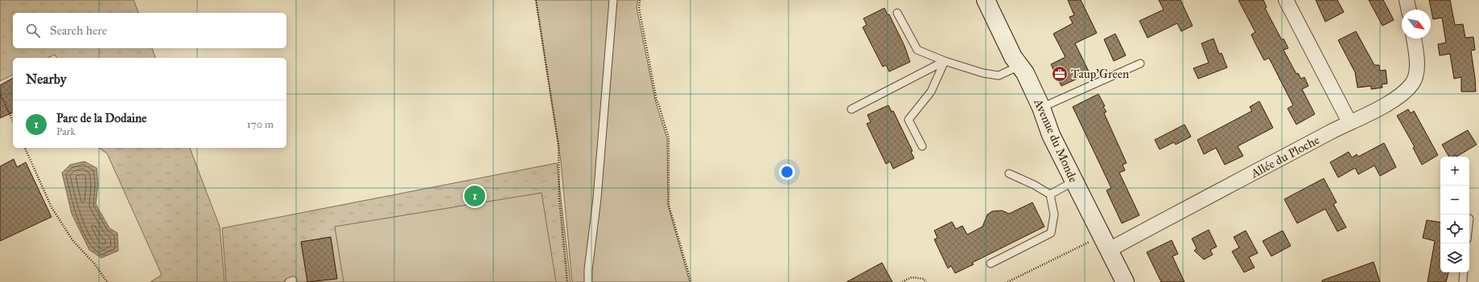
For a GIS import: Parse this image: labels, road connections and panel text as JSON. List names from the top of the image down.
{
  "streets": {
    "street": ["Avenue du Monde", "Allée du Ploche"]
  },
  "crossings": [
    ["Avenue du Monde", "Allée du Ploche"]
  ],
  "places": {
    "office": ["Taup’Green"]
  },
  "north": "bottom right",
  "page": {
    "search": "Search here",
    "heading": "Nearby",
    "list": [
      {
        "mark": "1",
        "name": "Parc de la Dodaine",
        "note": "Park",
        "value": "170 m"
      }
    ],
    "map_buttons": ["+", "−"],
    "pins": "1"
  }
}
